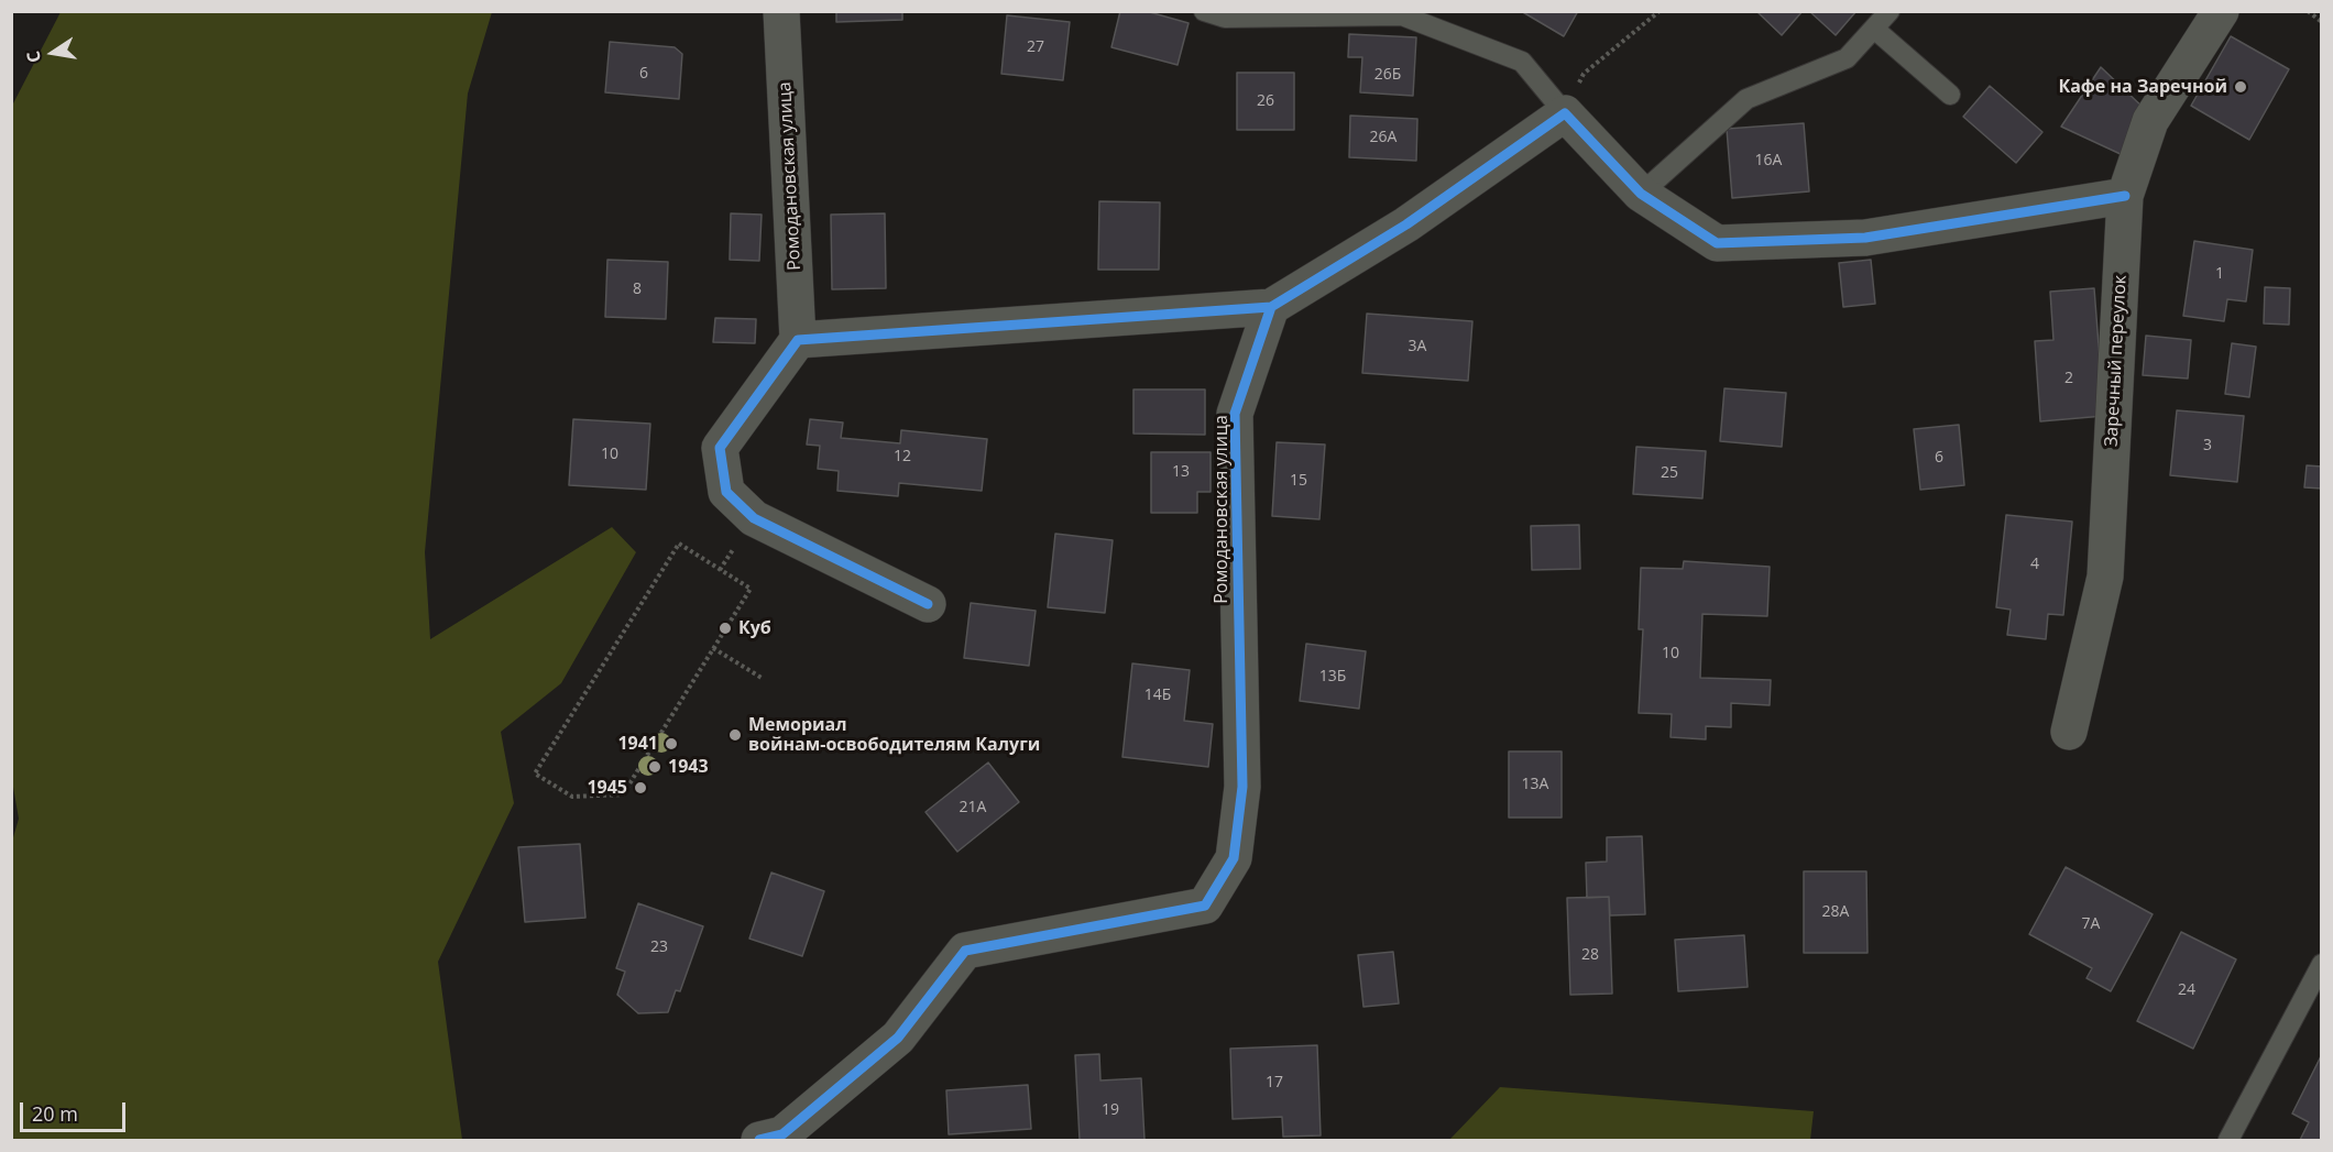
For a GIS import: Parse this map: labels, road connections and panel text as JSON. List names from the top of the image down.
{
  "streets": {
    "street": ["Ромодановская улица", "Заречный переулок"]
  },
  "places": [
    "Кафе на Заречной",
    "Куб",
    "Мемориал войнам-освободителям Калуги",
    "1941",
    "1943",
    "1945"
  ],
  "house_numbers": [
    "27",
    "6",
    "26Б",
    "26",
    "26А",
    "16А",
    "1",
    "8",
    "3А",
    "2",
    "3",
    "10",
    "12",
    "6",
    "13",
    "25",
    "15",
    "4",
    "10",
    "13Б",
    "14Б",
    "13А",
    "21А",
    "28А",
    "7А",
    "23",
    "28",
    "24",
    "17",
    "19"
  ],
  "scale_bar": "20 m",
  "north": "left"
}
